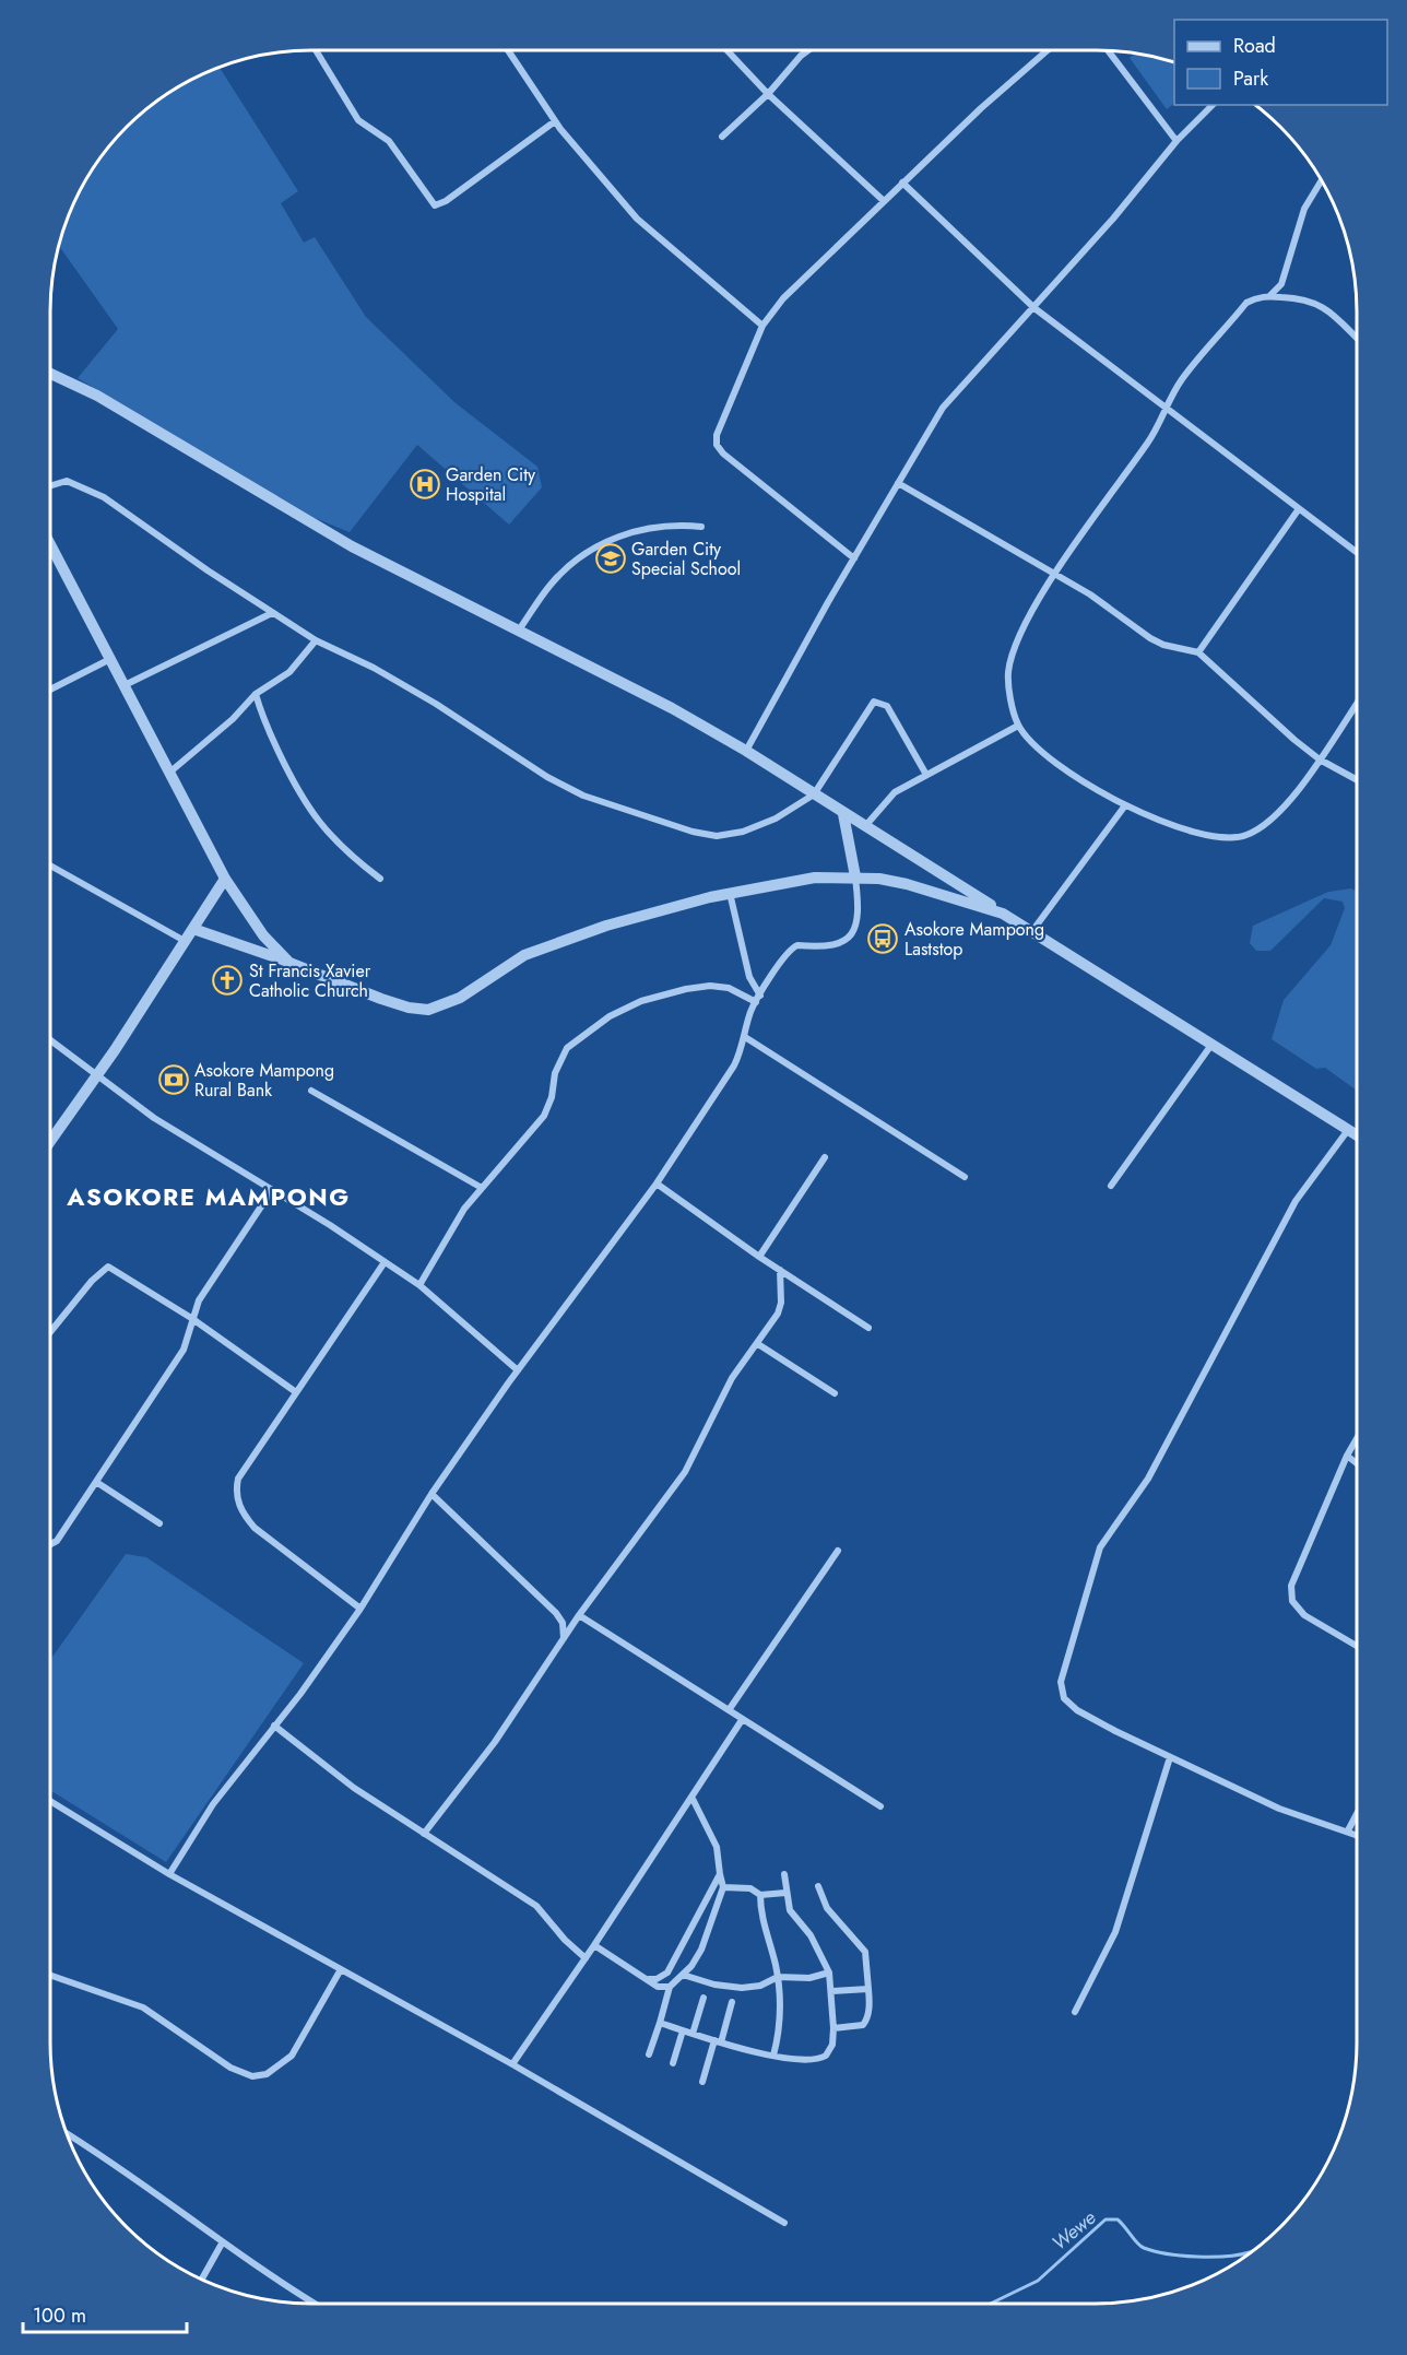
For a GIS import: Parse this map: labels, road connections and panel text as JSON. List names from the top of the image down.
{
  "districts": ["ASOKORE MAMPONG"],
  "water": ["Wewe"],
  "places": {
    "hospital": ["Garden City Hospital"],
    "school or university": ["Garden City Special School"],
    "bus stop": ["Asokore Mampong Laststop"],
    "church": ["St Francis Xavier Catholic Church"],
    "bank": ["Asokore Mampong Rural Bank"]
  },
  "legend": ["Road", "Park"],
  "scale_bar": "100 m"
}
